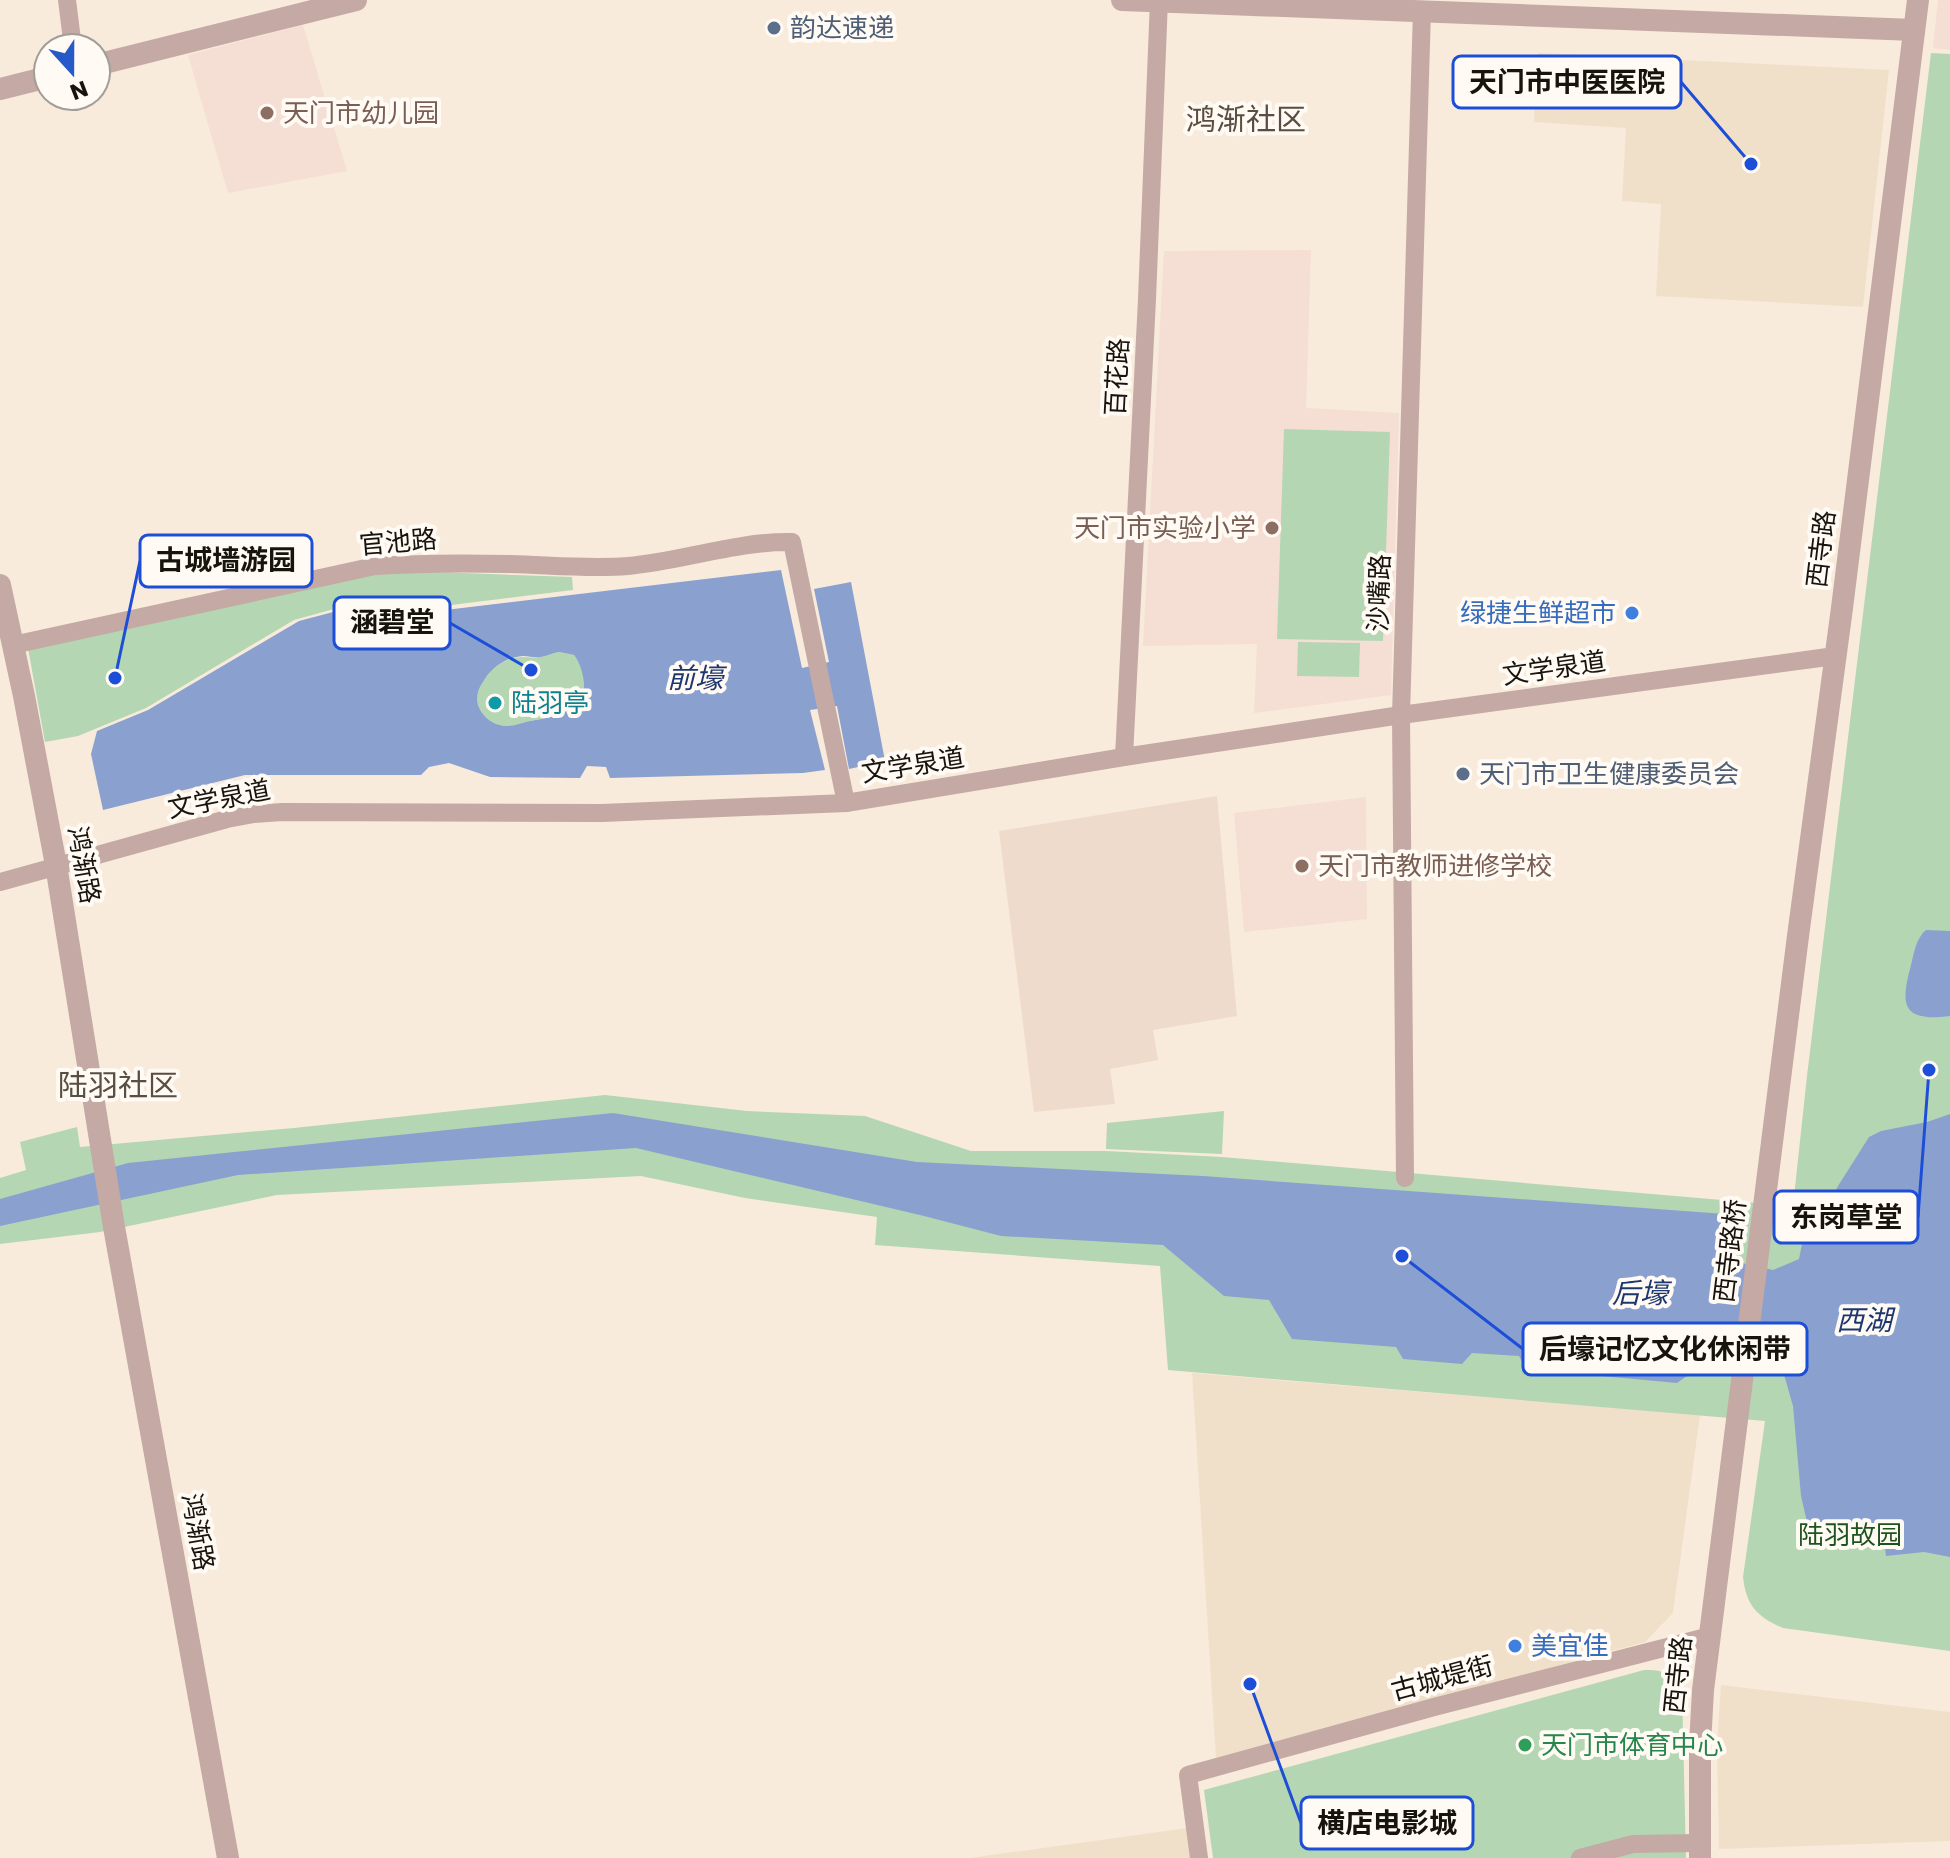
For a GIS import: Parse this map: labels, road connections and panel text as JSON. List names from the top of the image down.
{
  "streets": {
    "street": [
      "百花路",
      "官池路",
      "西寺路",
      "沙嘴路",
      "文学泉道",
      "鸿渐路",
      "西寺路桥",
      "古城堤街"
    ]
  },
  "crossings": [
    ["百花路", "文学泉道"],
    ["官池路", "文学泉道"],
    ["官池路", "鸿渐路"],
    ["西寺路", "文学泉道"],
    ["西寺路", "西寺路桥"],
    ["西寺路", "古城堤街"],
    ["沙嘴路", "文学泉道"],
    ["文学泉道", "鸿渐路"]
  ],
  "districts": ["鸿渐社区", "陆羽社区"],
  "water": ["前壕", "后壕", "西湖"],
  "parks": ["陆羽故园"],
  "places": [
    "韵达速递",
    "天门市幼儿园",
    "天门市中医医院",
    "天门市实验小学",
    "绿捷生鲜超市",
    "涵碧堂",
    "古城墙游园",
    "陆羽亭",
    "天门市卫生健康委员会",
    "天门市教师进修学校",
    "东岗草堂",
    "后壕记忆文化休闲带",
    "美宜佳",
    "横店电影城",
    "天门市体育中心"
  ],
  "north": "bottom"
}
